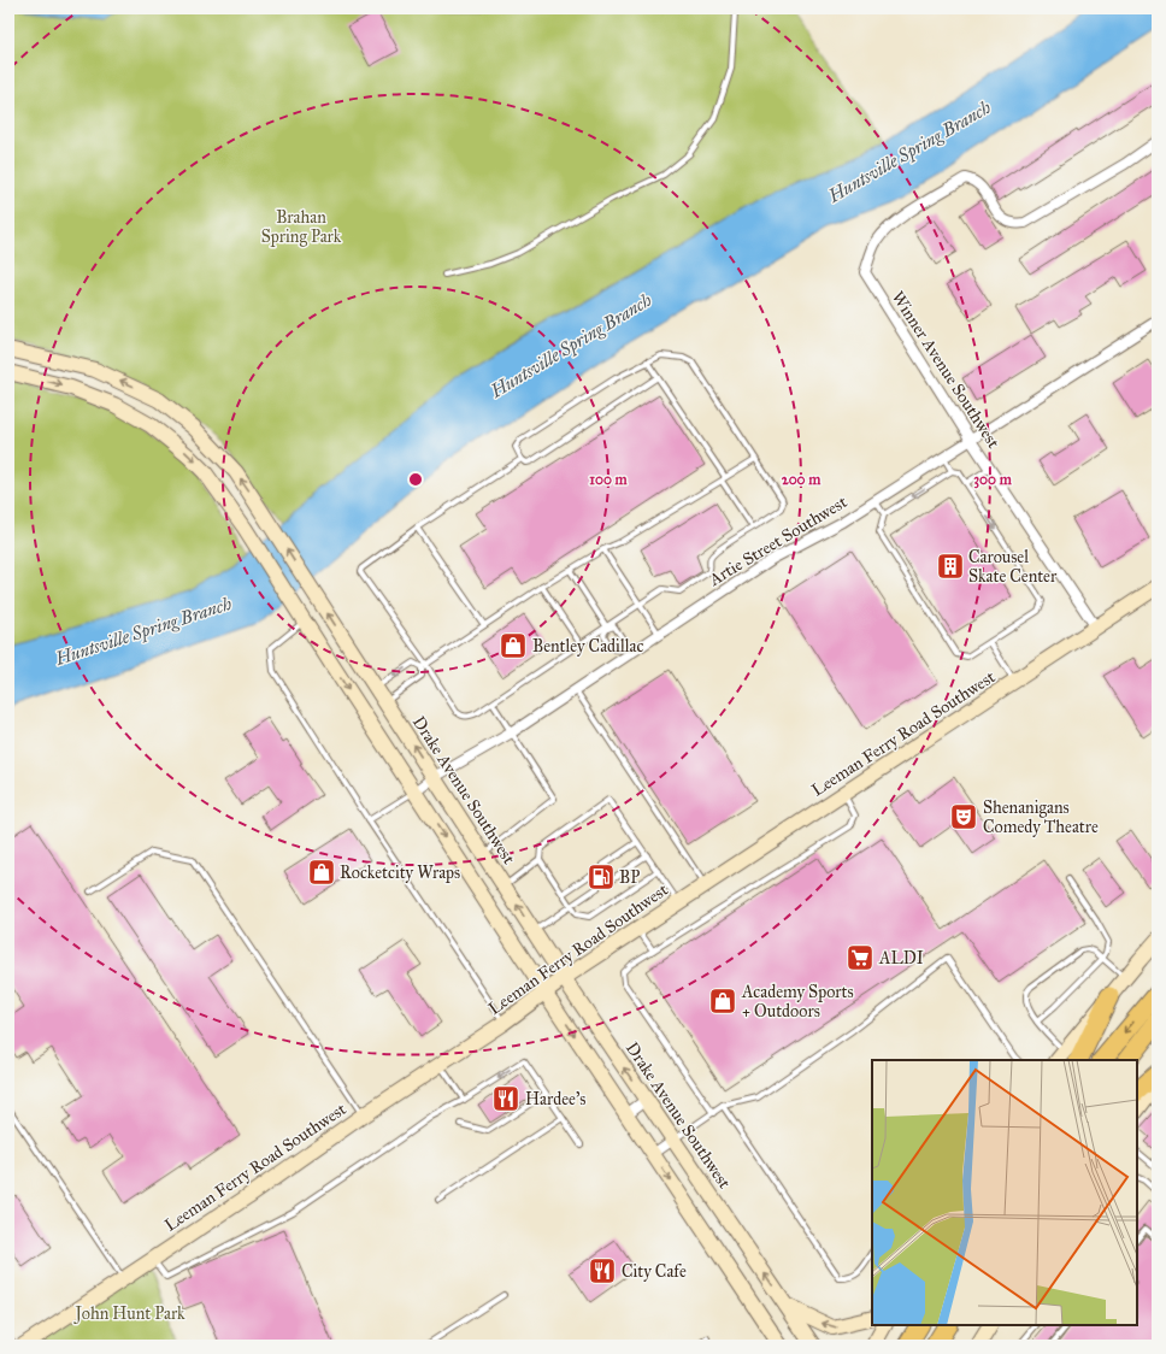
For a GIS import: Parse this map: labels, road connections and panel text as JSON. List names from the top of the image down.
{
  "streets": {
    "street": [
      "Winner Avenue Southwest",
      "Artie Street Southwest",
      "Leeman Ferry Road Southwest",
      "Drake Avenue Southwest"
    ]
  },
  "crossings": [
    ["Winner Avenue Southwest", "Artie Street Southwest"],
    ["Winner Avenue Southwest", "Leeman Ferry Road Southwest"],
    ["Artie Street Southwest", "Drake Avenue Southwest"],
    ["Leeman Ferry Road Southwest", "Drake Avenue Southwest"]
  ],
  "water": ["Huntsville Spring Branch"],
  "parks": ["Brahan Spring Park", "John Hunt Park"],
  "places": {
    "building": ["Carousel Skate Center"],
    "shop": ["Bentley Cadillac", "Rocketcity Wraps", "Academy Sports + Outdoors"],
    "theatre": ["Shenanigans Comedy Theatre"],
    "fuel station": ["BP"],
    "supermarket": ["ALDI"],
    "restaurant": ["Hardee's", "City Cafe"]
  },
  "rings": ["100 m", "200 m", "300 m"]
}
